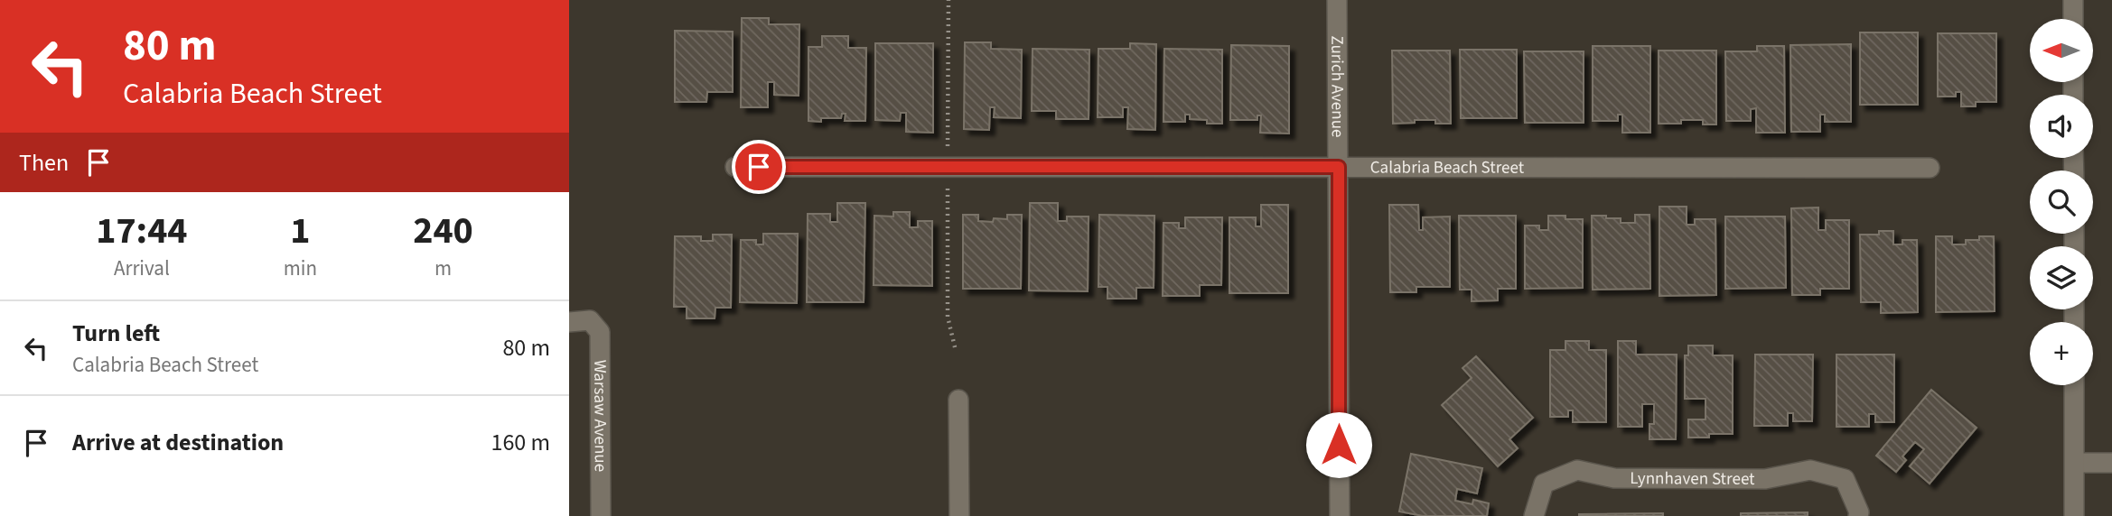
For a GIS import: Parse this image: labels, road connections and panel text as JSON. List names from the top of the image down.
{
  "streets": {
    "street": [
      "Zurich Avenue",
      "Calabria Beach Street",
      "Warsaw Avenue",
      "Lynnhaven Street"
    ]
  },
  "crossings": [
    ["Zurich Avenue", "Calabria Beach Street"]
  ],
  "north": "left",
  "page": {
    "turn": ["80 m", "Calabria Beach Street"],
    "map_buttons": "+",
    "then": "Then",
    "eta": [
      "17:44",
      "Arrival",
      "1",
      "min",
      "240",
      "m"
    ],
    "list": [
      {
        "name": "Turn left",
        "note": "Calabria Beach Street",
        "value": "80 m"
      },
      {
        "name": "Arrive at destination",
        "value": "160 m"
      }
    ]
  }
}
